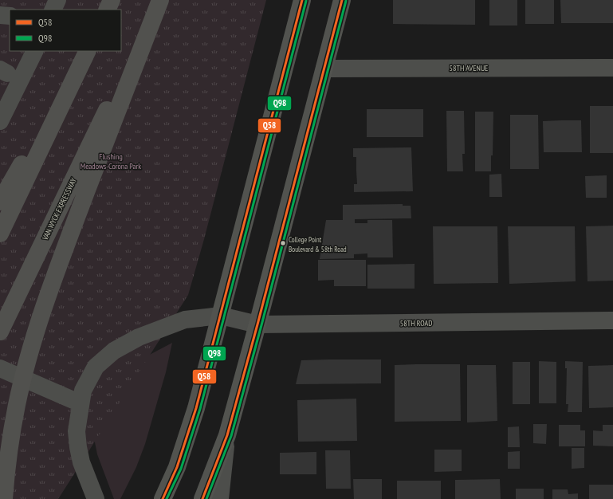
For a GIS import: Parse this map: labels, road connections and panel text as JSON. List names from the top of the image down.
{
  "streets": {
    "highway": ["VAN WYCK EXPRESSWAY"],
    "street": ["58TH AVENUE", "58TH ROAD"]
  },
  "parks": ["Flushing Meadows-Corona Park"],
  "places": ["College Point Boulevard & 58th Road"],
  "lines": ["transit line Q58", "transit line Q98"],
  "legend": ["Q58", "Q98"]
}
